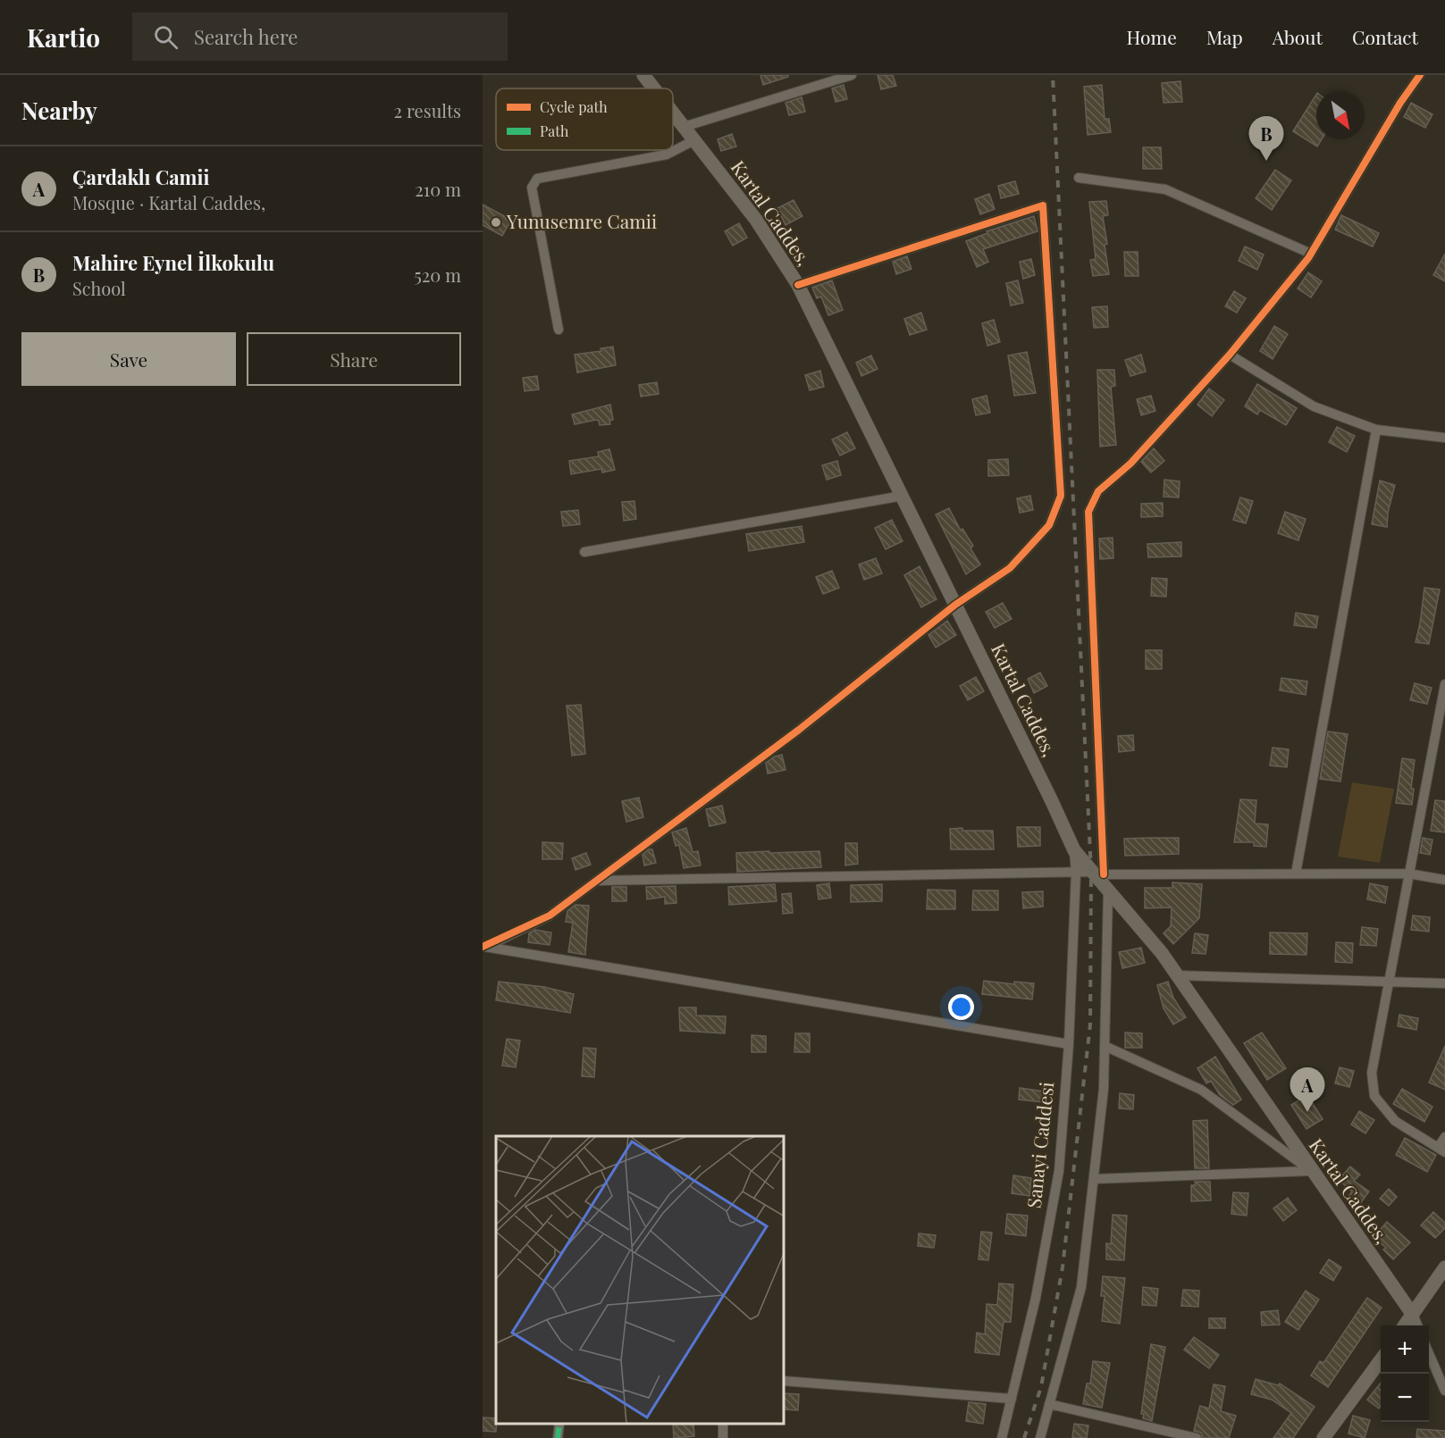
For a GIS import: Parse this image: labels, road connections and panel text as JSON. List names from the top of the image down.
{
  "streets": {
    "main road": ["Kartal Caddes,"],
    "street": ["Sanayi Caddesi"]
  },
  "crossings": [
    ["Kartal Caddes,", "Sanayi Caddesi"]
  ],
  "places": ["Yunusemre Camii"],
  "legend": ["Cycle path", "Path"],
  "north": "bottom right",
  "page": {
    "header": "Kartio",
    "search": "Search here",
    "nav": [
      "Home",
      "Map",
      "About",
      "Contact"
    ],
    "heading": ["Nearby", "2 results"],
    "pins": ["B", "A"],
    "list": [
      {
        "mark": "A",
        "name": "Çardaklı Camii",
        "note": "Mosque · Kartal Caddes,",
        "value": "210 m"
      },
      {
        "mark": "B",
        "name": "Mahire Eynel İlkokulu",
        "note": "School",
        "value": "520 m"
      }
    ],
    "buttons": ["Save", "Share"],
    "map_buttons": ["+", "−"]
  }
}
